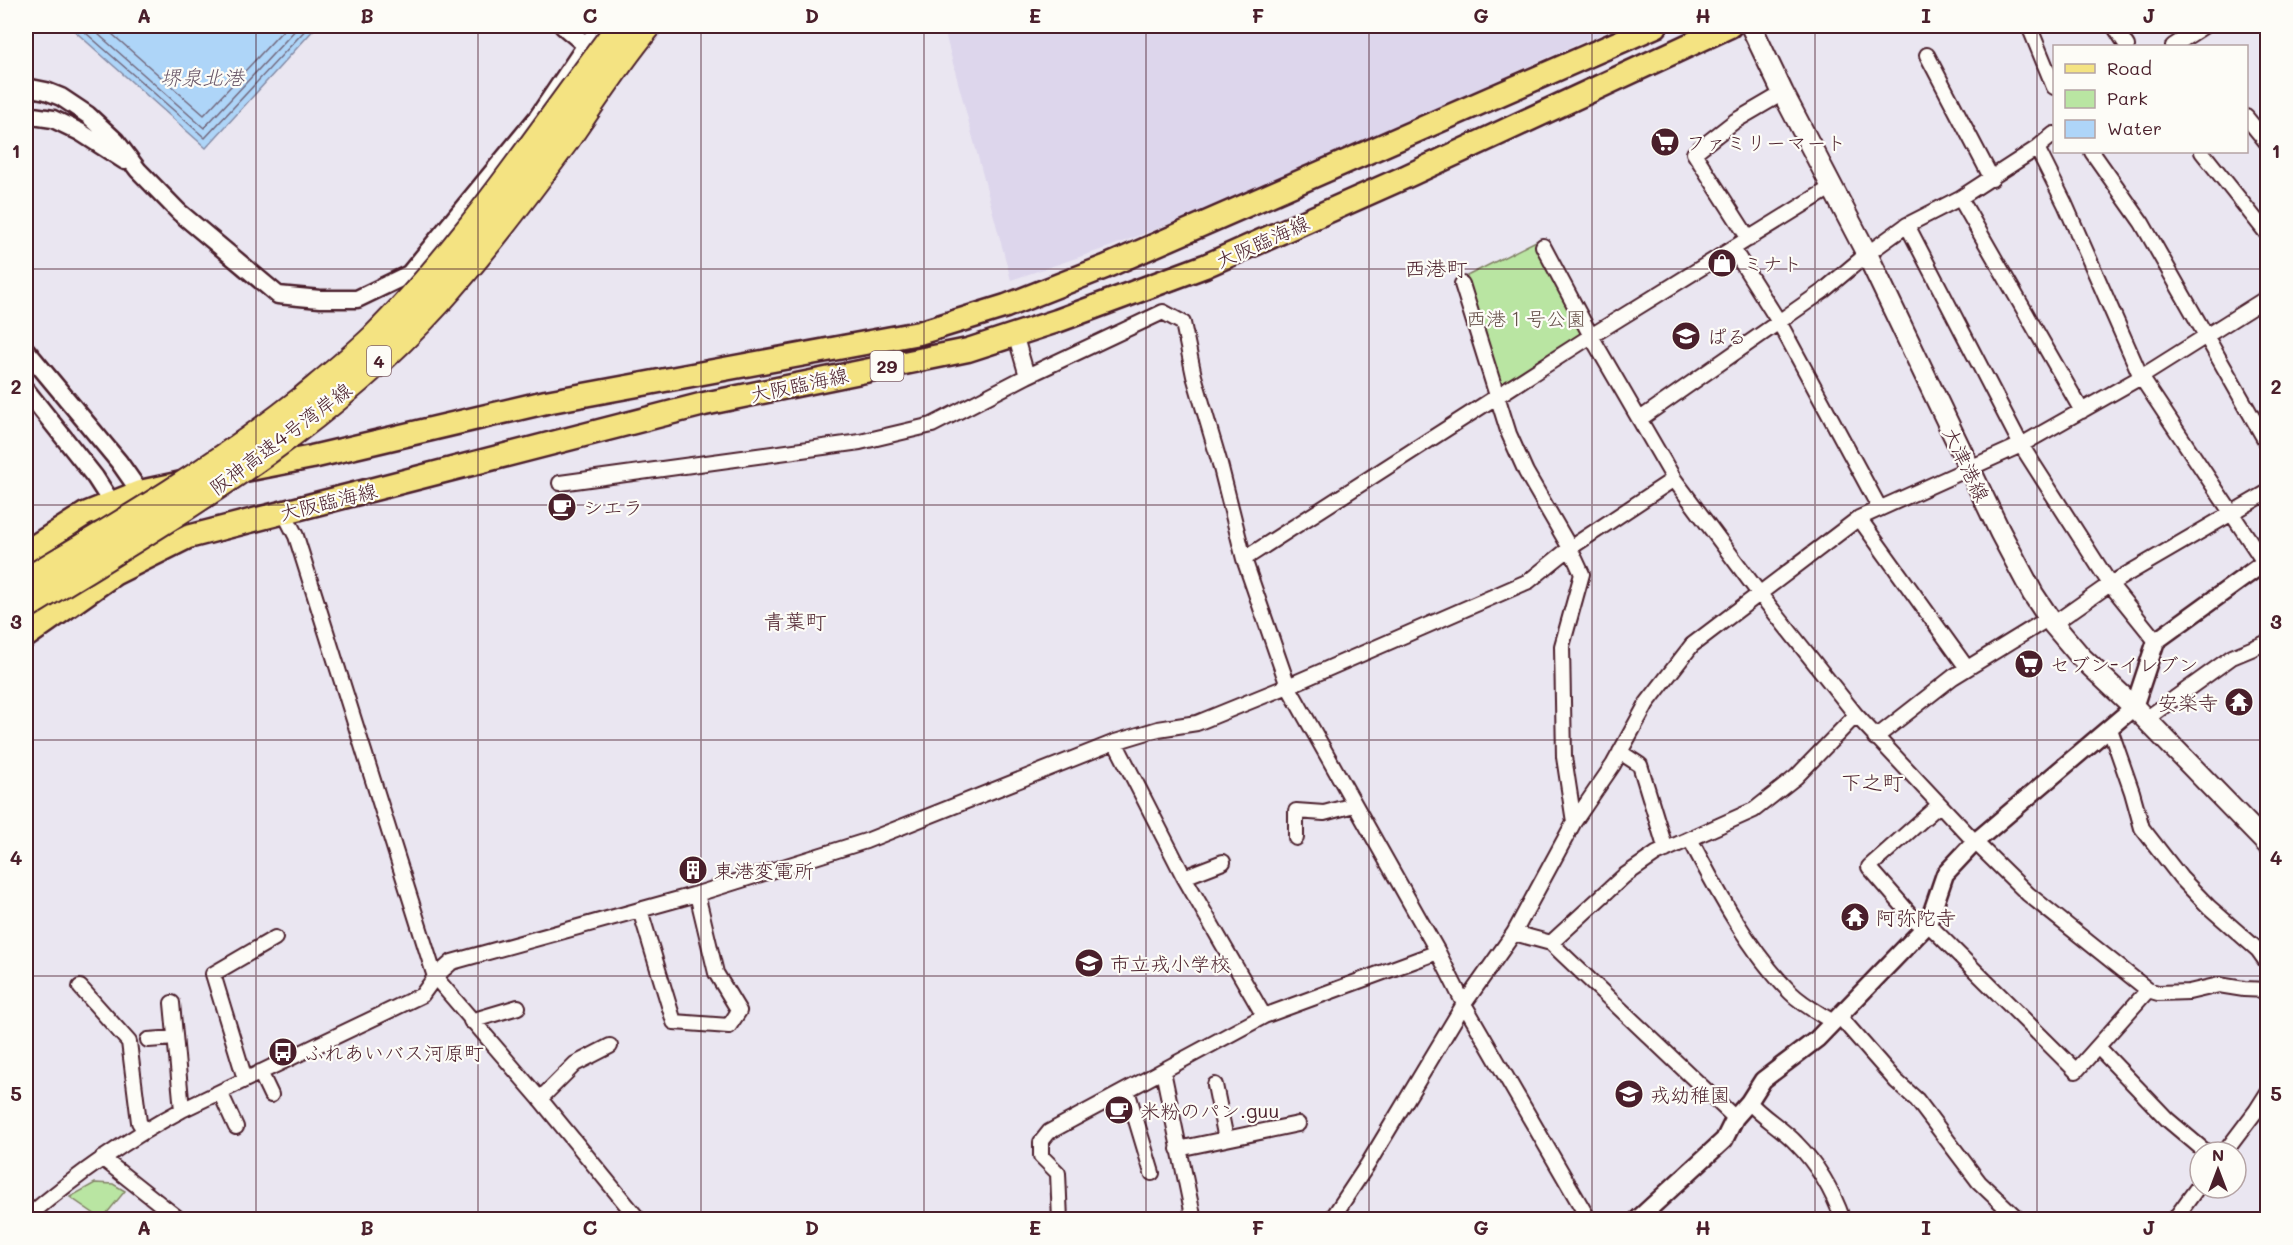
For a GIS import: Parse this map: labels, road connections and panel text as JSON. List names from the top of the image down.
{
  "streets": {
    "highway": ["4", "阪神高速4号湾岸線"],
    "main road": ["大阪臨海線", "29", "大津港線"]
  },
  "districts": ["西港町", "青葉町", "下之町"],
  "water": ["堺泉北港"],
  "parks": ["西港１号公園"],
  "places": {
    "supermarket": ["ファミリーマート", "セブン-イレブン"],
    "shop": ["ミナト"],
    "school or university": ["ぱる", "市立戎小学校", "戎幼稚園"],
    "cafe": ["シエラ", "米粉のパン.guu"],
    "temple": ["安楽寺", "阿弥陀寺"],
    "building": ["東港変電所"],
    "bus stop": ["ふれあいバス河原町"]
  },
  "legend": ["Road", "Park", "Water"],
  "north": "top",
  "grid": {
    "columns": [
      "A",
      "B",
      "C",
      "D",
      "E",
      "F",
      "G",
      "H",
      "I",
      "J"
    ],
    "rows": [
      "1",
      "2",
      "3",
      "4",
      "5"
    ]
  }
}
